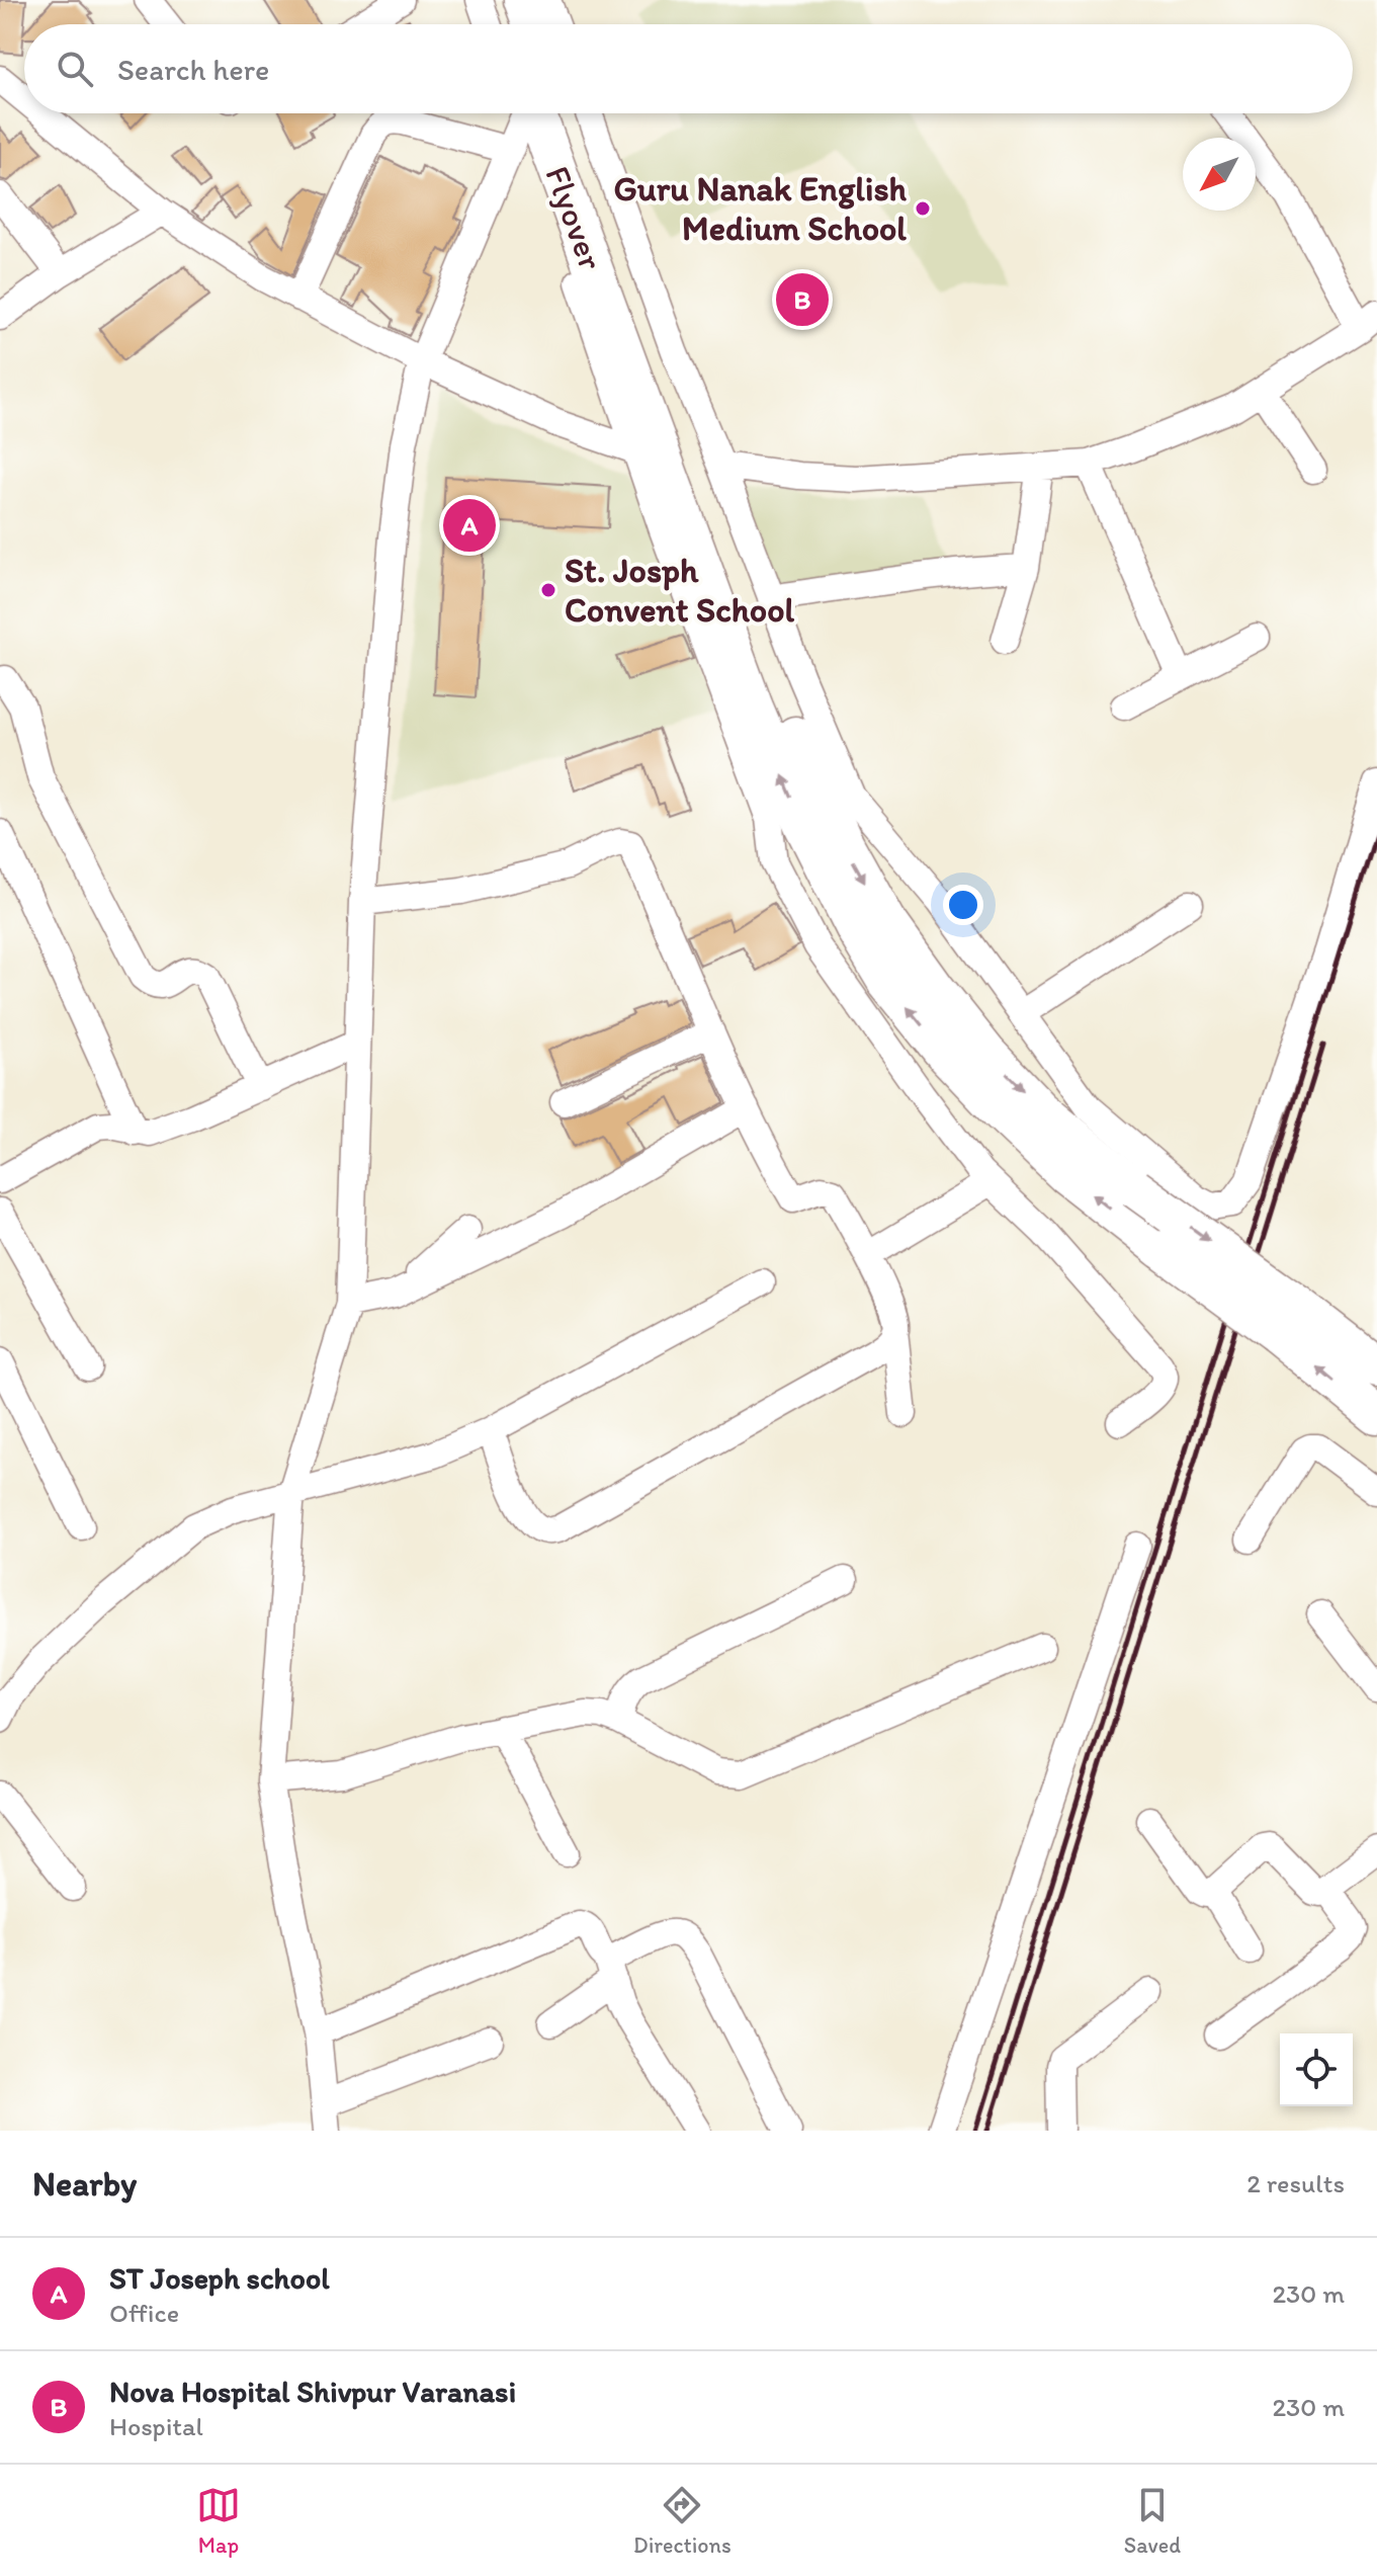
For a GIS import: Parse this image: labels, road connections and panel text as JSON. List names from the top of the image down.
{
  "streets": {
    "highway": ["Flyover"]
  },
  "places": ["Guru Nanak English Medium School", "St. Josph Convent School"],
  "north": "bottom left",
  "page": {
    "search": "Search here",
    "pins": ["B", "A"],
    "heading": ["Nearby", "2 results"],
    "list": [
      {
        "mark": "A",
        "name": "ST Joseph school",
        "note": "Office",
        "value": "230 m"
      },
      {
        "mark": "B",
        "name": "Nova Hospital Shivpur Varanasi",
        "note": "Hospital",
        "value": "230 m"
      }
    ],
    "nav": ["Map", "Directions", "Saved"]
  }
}
